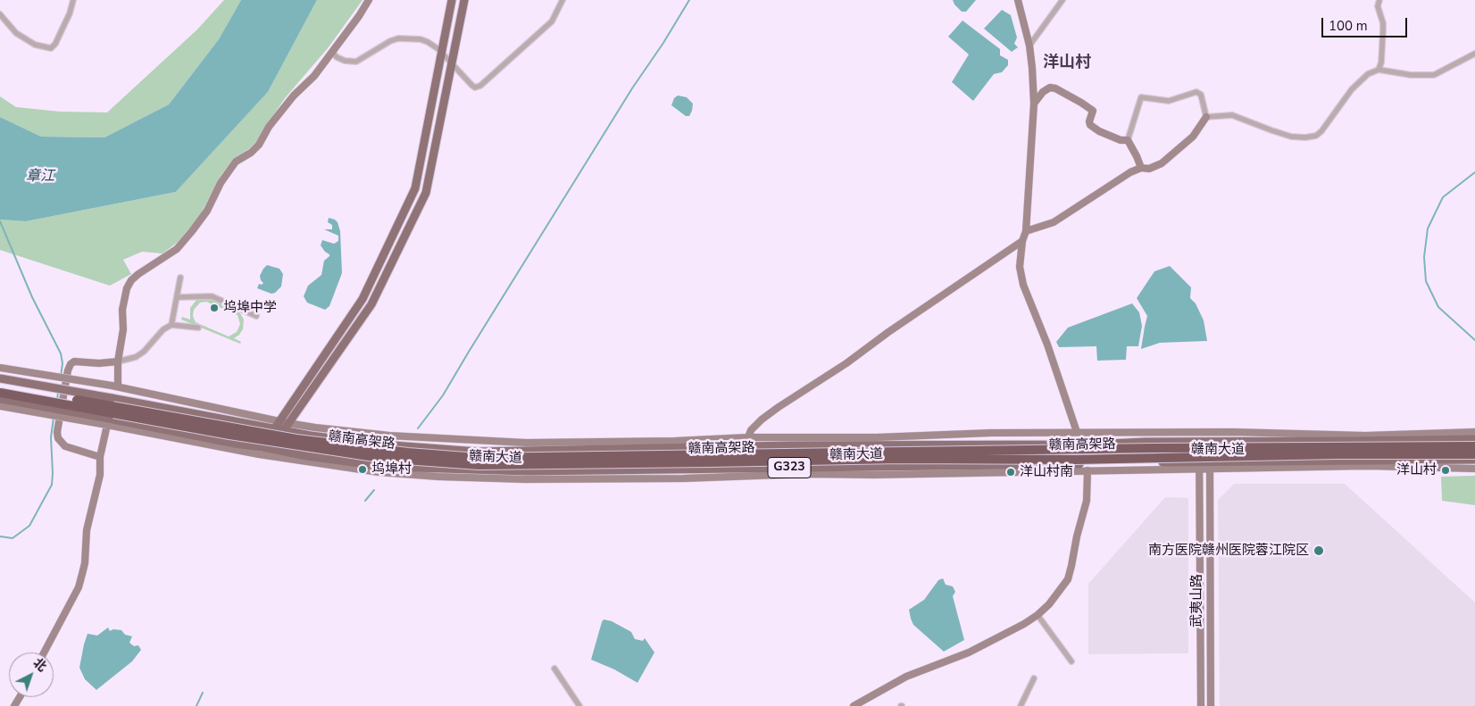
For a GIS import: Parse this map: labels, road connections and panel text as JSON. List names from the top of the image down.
{
  "streets": {
    "highway": ["赣南高架路"],
    "main road": ["赣南大道", "G323"],
    "street": ["武夷山路"]
  },
  "crossings": [
    ["赣南大道", "武夷山路"]
  ],
  "districts": ["洋山村"],
  "water": ["章江"],
  "places": [
    "坞埠中学",
    "坞埠村",
    "洋山村",
    "洋山村南",
    "南方医院赣州医院蓉江院区"
  ],
  "scale_bar": "100 m",
  "north": "top right"
}
